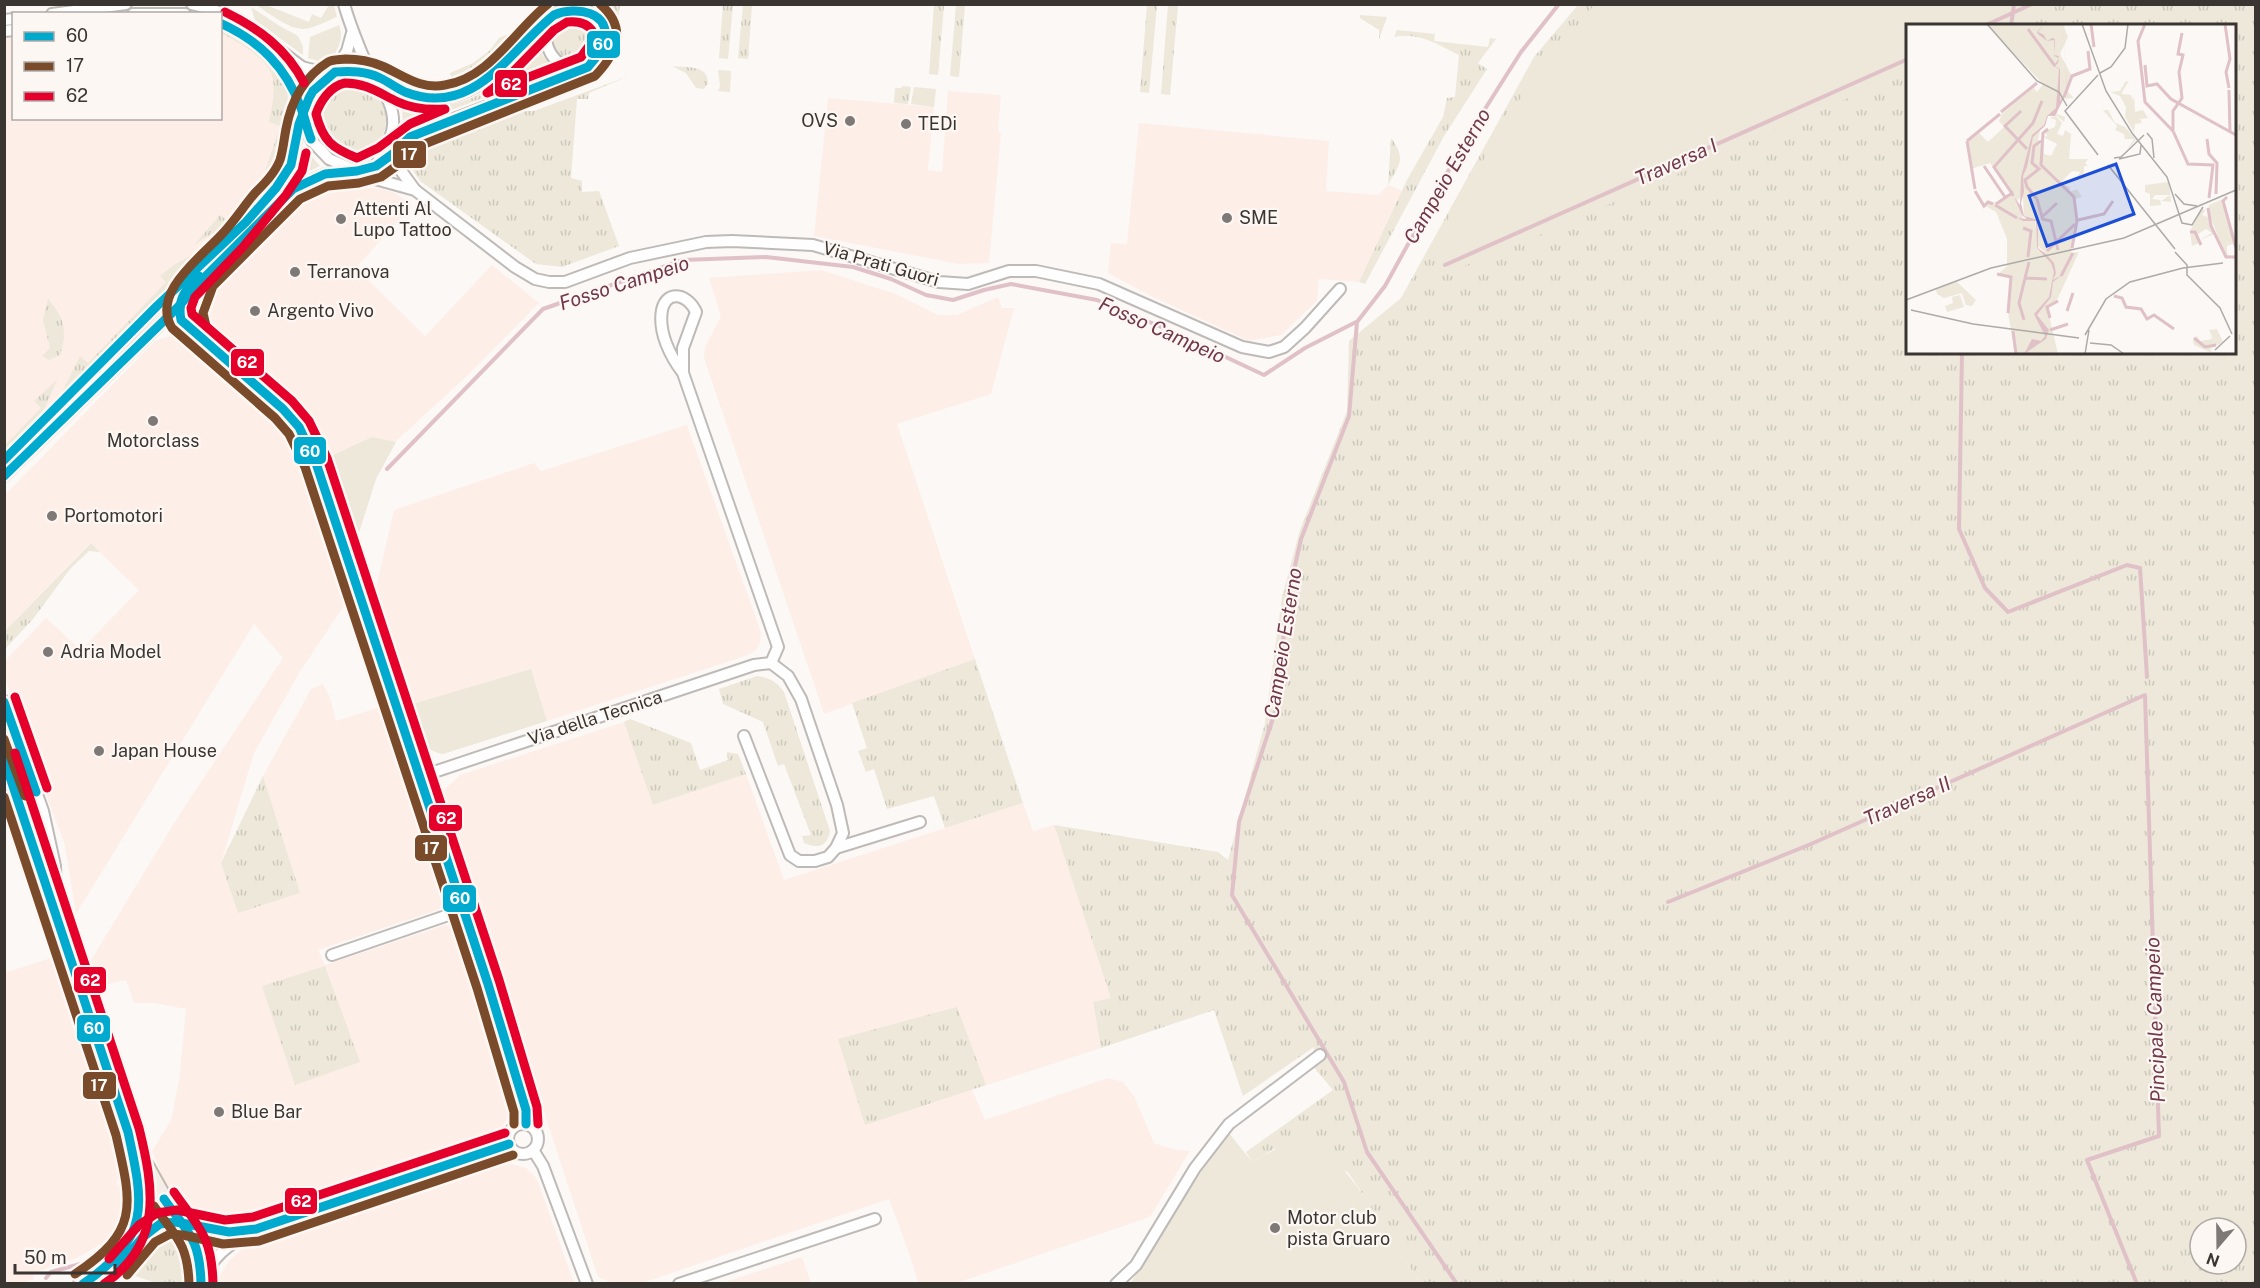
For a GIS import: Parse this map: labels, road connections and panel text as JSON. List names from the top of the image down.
{
  "streets": {
    "street": ["Via Prati Guori", "Via della Tecnica"]
  },
  "water": [
    "Traversa I",
    "Campeio Esterno",
    "Fosso Campeio",
    "Traversa II",
    "Pincipale Campeio"
  ],
  "places": [
    "OVS",
    "TEDi",
    "SME",
    "Attenti Al Lupo Tattoo",
    "Terranova",
    "Argento Vivo",
    "Motorclass",
    "Portomotori",
    "Adria Model",
    "Japan House",
    "Blue Bar",
    "Motor club pista Gruaro"
  ],
  "lines": ["transit line 17", "transit line 60", "transit line 62"],
  "legend": ["60", "17", "62"],
  "scale_bar": "50 m",
  "north": "bottom"
}
